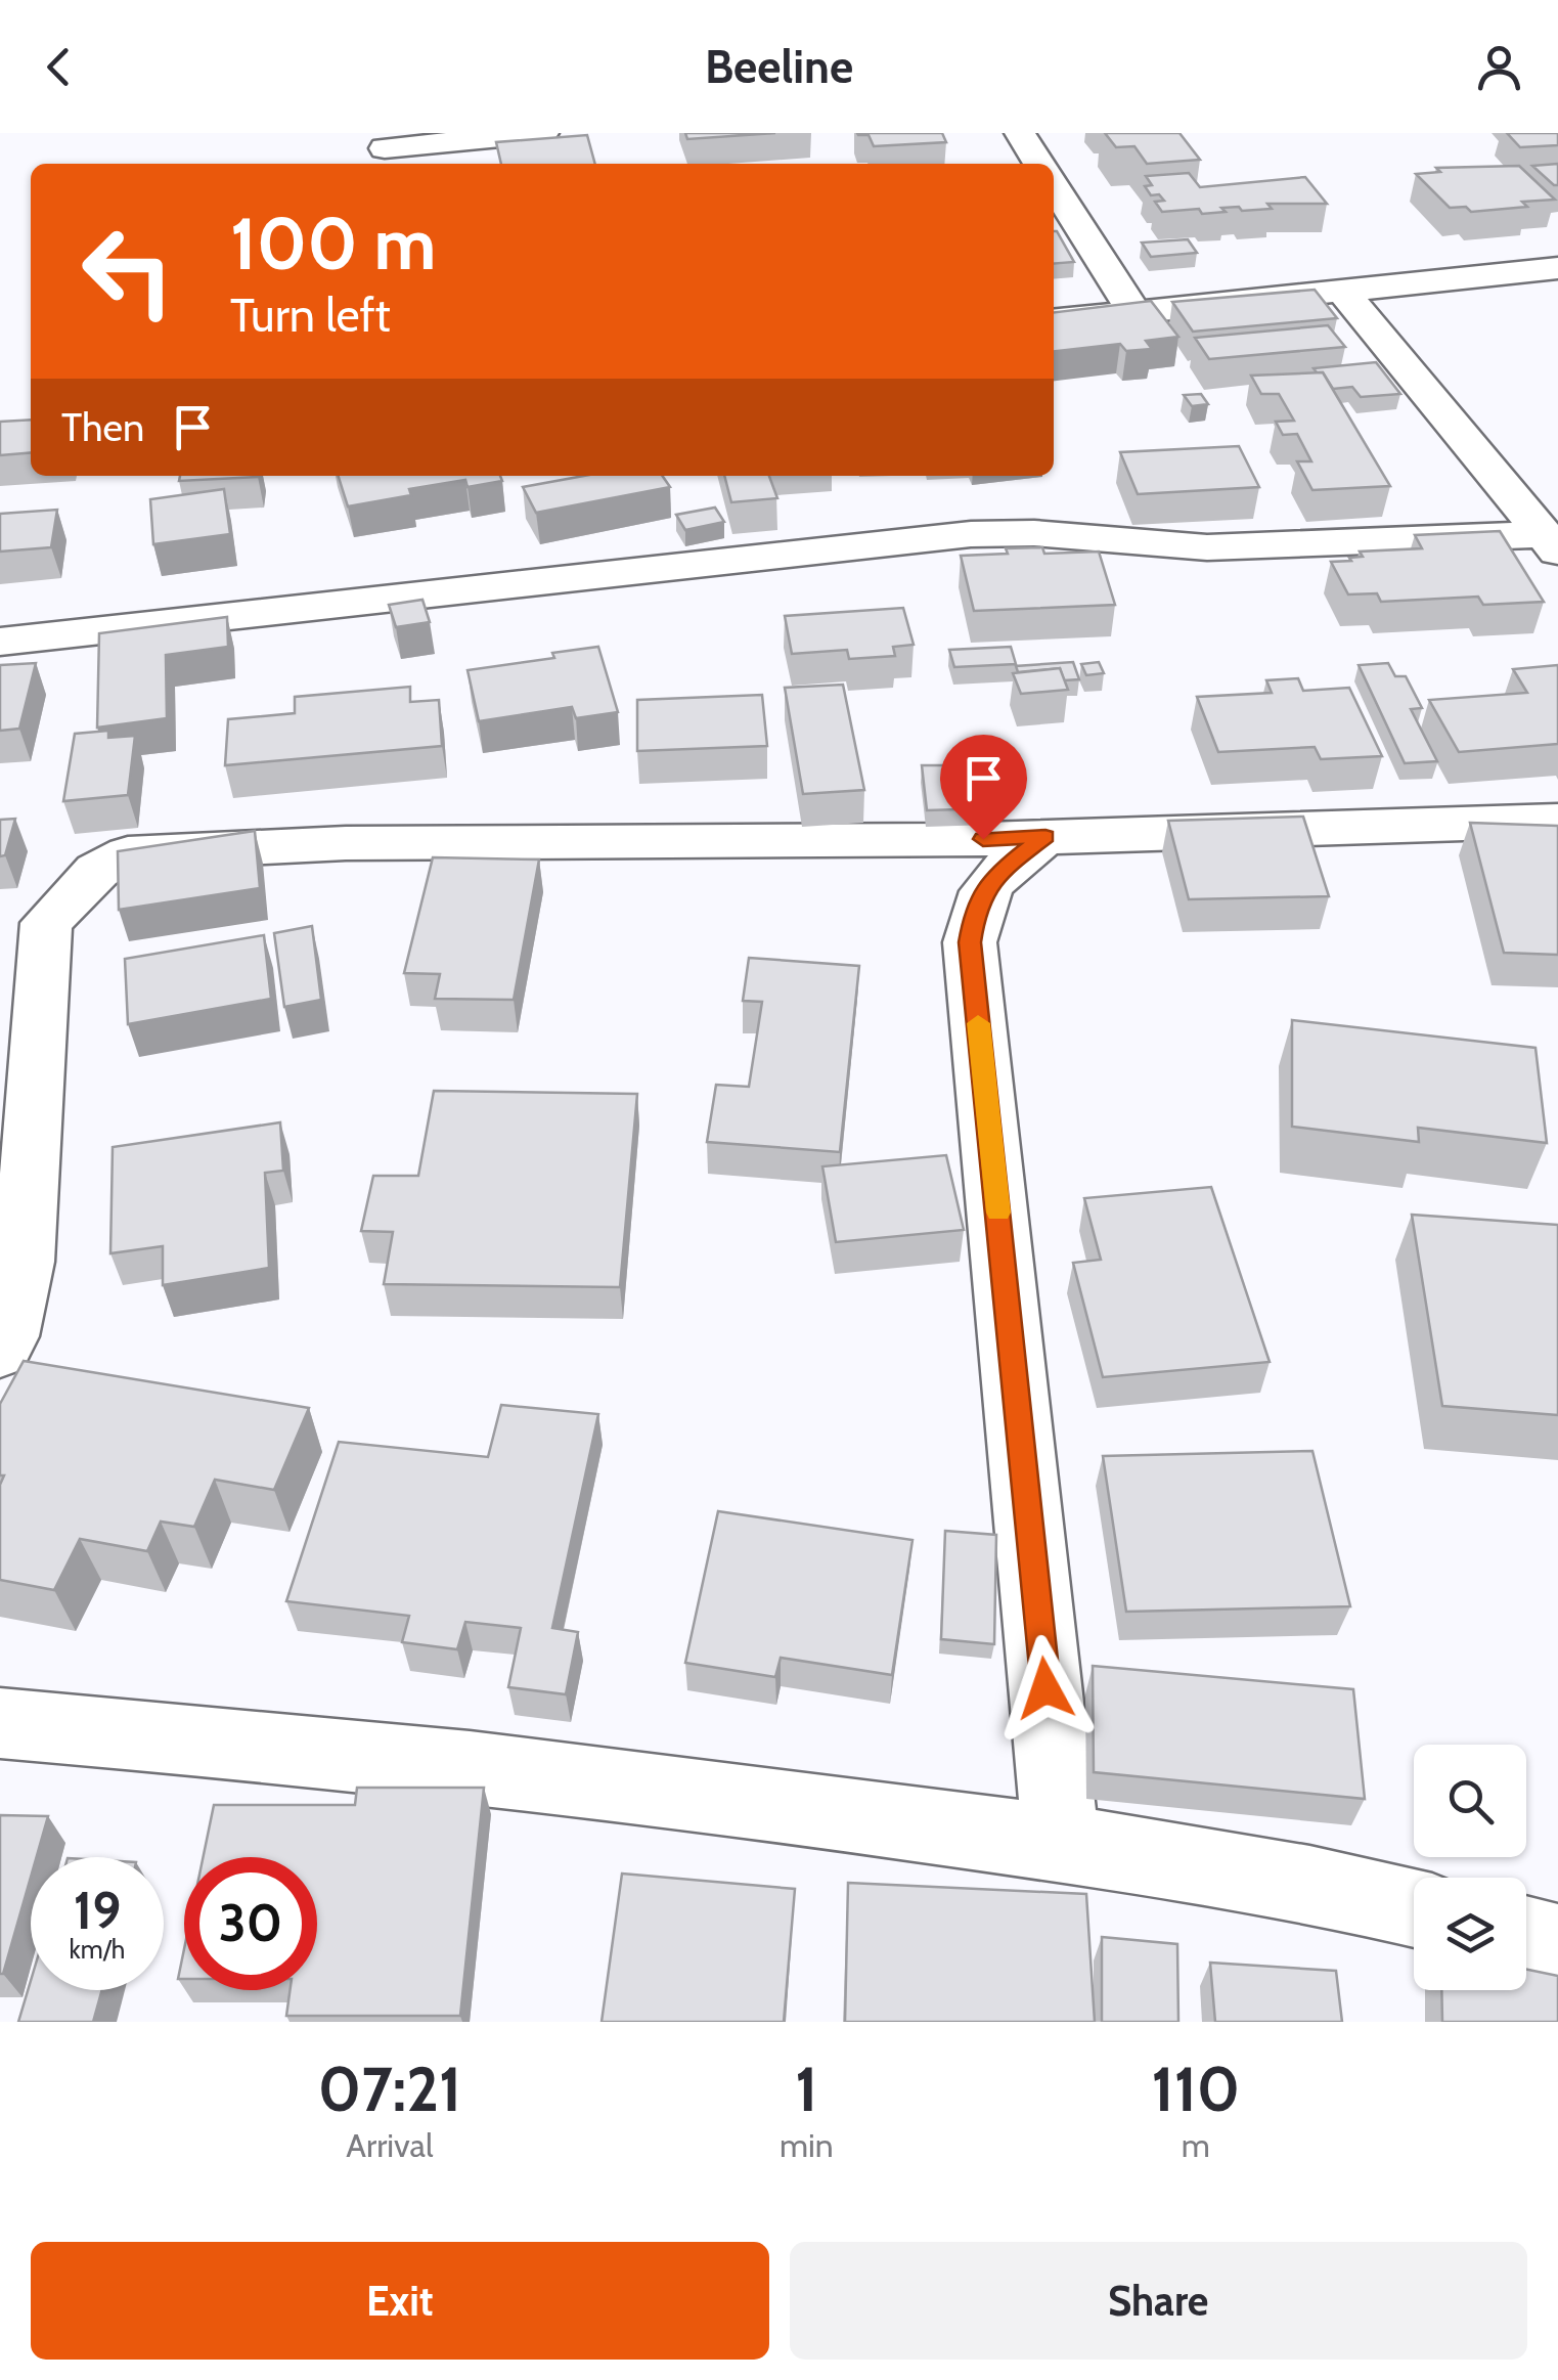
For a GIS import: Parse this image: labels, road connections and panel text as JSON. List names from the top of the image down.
{
  "page": {
    "header": "Beeline",
    "turn": ["100 m", "Turn left"],
    "then": "Then",
    "speed": "19 km/h",
    "limit": "30",
    "eta": [
      "07:21",
      "Arrival",
      "1",
      "min",
      "110",
      "m"
    ],
    "buttons": ["Exit", "Share"]
  }
}
